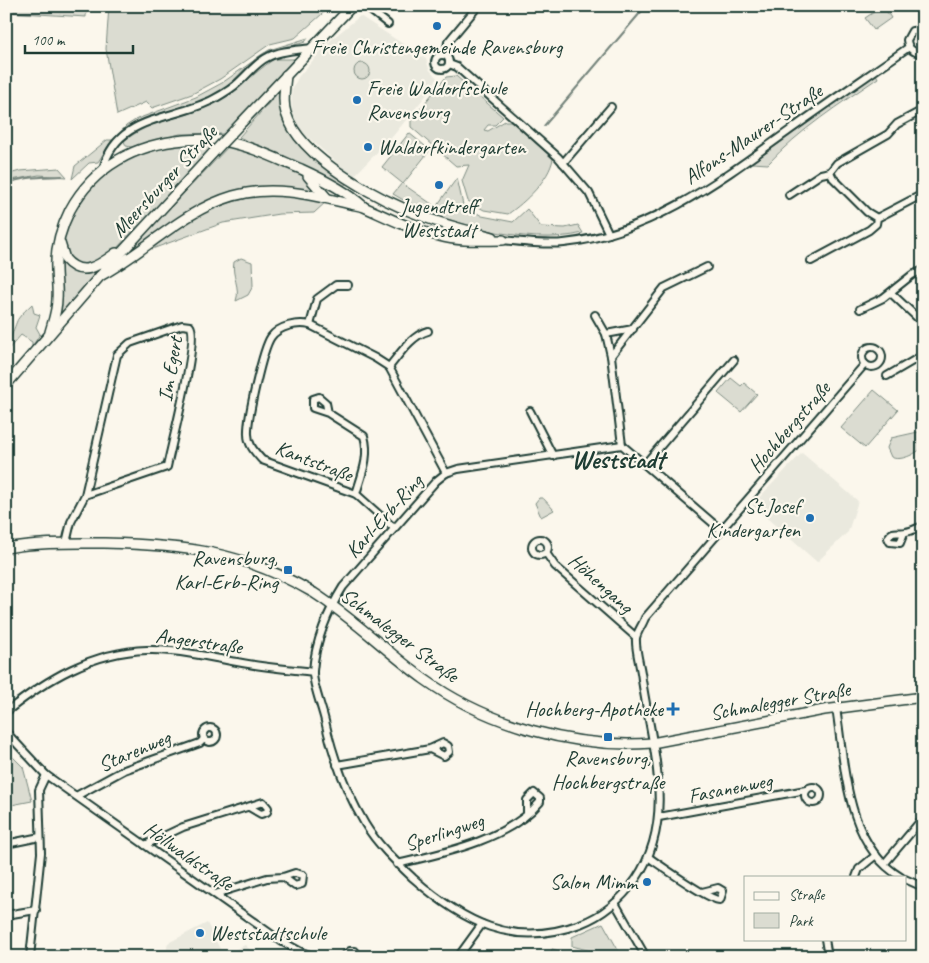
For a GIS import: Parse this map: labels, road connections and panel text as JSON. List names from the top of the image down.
{
  "streets": {
    "street": [
      "Alfons-Maurer-Straße",
      "Meersburger Straße",
      "Im Egert",
      "Hochbergstraße",
      "Kantstraße",
      "Karl-Erb-Ring",
      "Höhengang",
      "Schmalegger Straße",
      "Angerstraße",
      "Starenweg",
      "Fasanenweg",
      "Sperlingweg",
      "Höllwaldstraße"
    ]
  },
  "crossings": [
    ["Im Egert", "Schmalegger Straße"],
    ["Hochbergstraße", "Höhengang"],
    ["Kantstraße", "Karl-Erb-Ring"],
    ["Karl-Erb-Ring", "Schmalegger Straße"],
    ["Karl-Erb-Ring", "Angerstraße"],
    ["Starenweg", "Höllwaldstraße"]
  ],
  "districts": ["Weststadt"],
  "places": {
    "other": [
      "Freie Christengemeinde Ravensburg",
      "Freie Waldorfschule Ravensburg",
      "Waldorfkindergarten",
      "Jugendtreff Weststadt",
      "St.Josef Kindergarten",
      "Salon Mimm",
      "Weststadtschule"
    ],
    "transit": ["Ravensburg, Karl-Erb-Ring", "Ravensburg, Hochbergstraße"],
    "health": ["Hochberg-Apotheke"]
  },
  "legend": ["Straße", "Park"],
  "scale_bar": "100 m"
}
